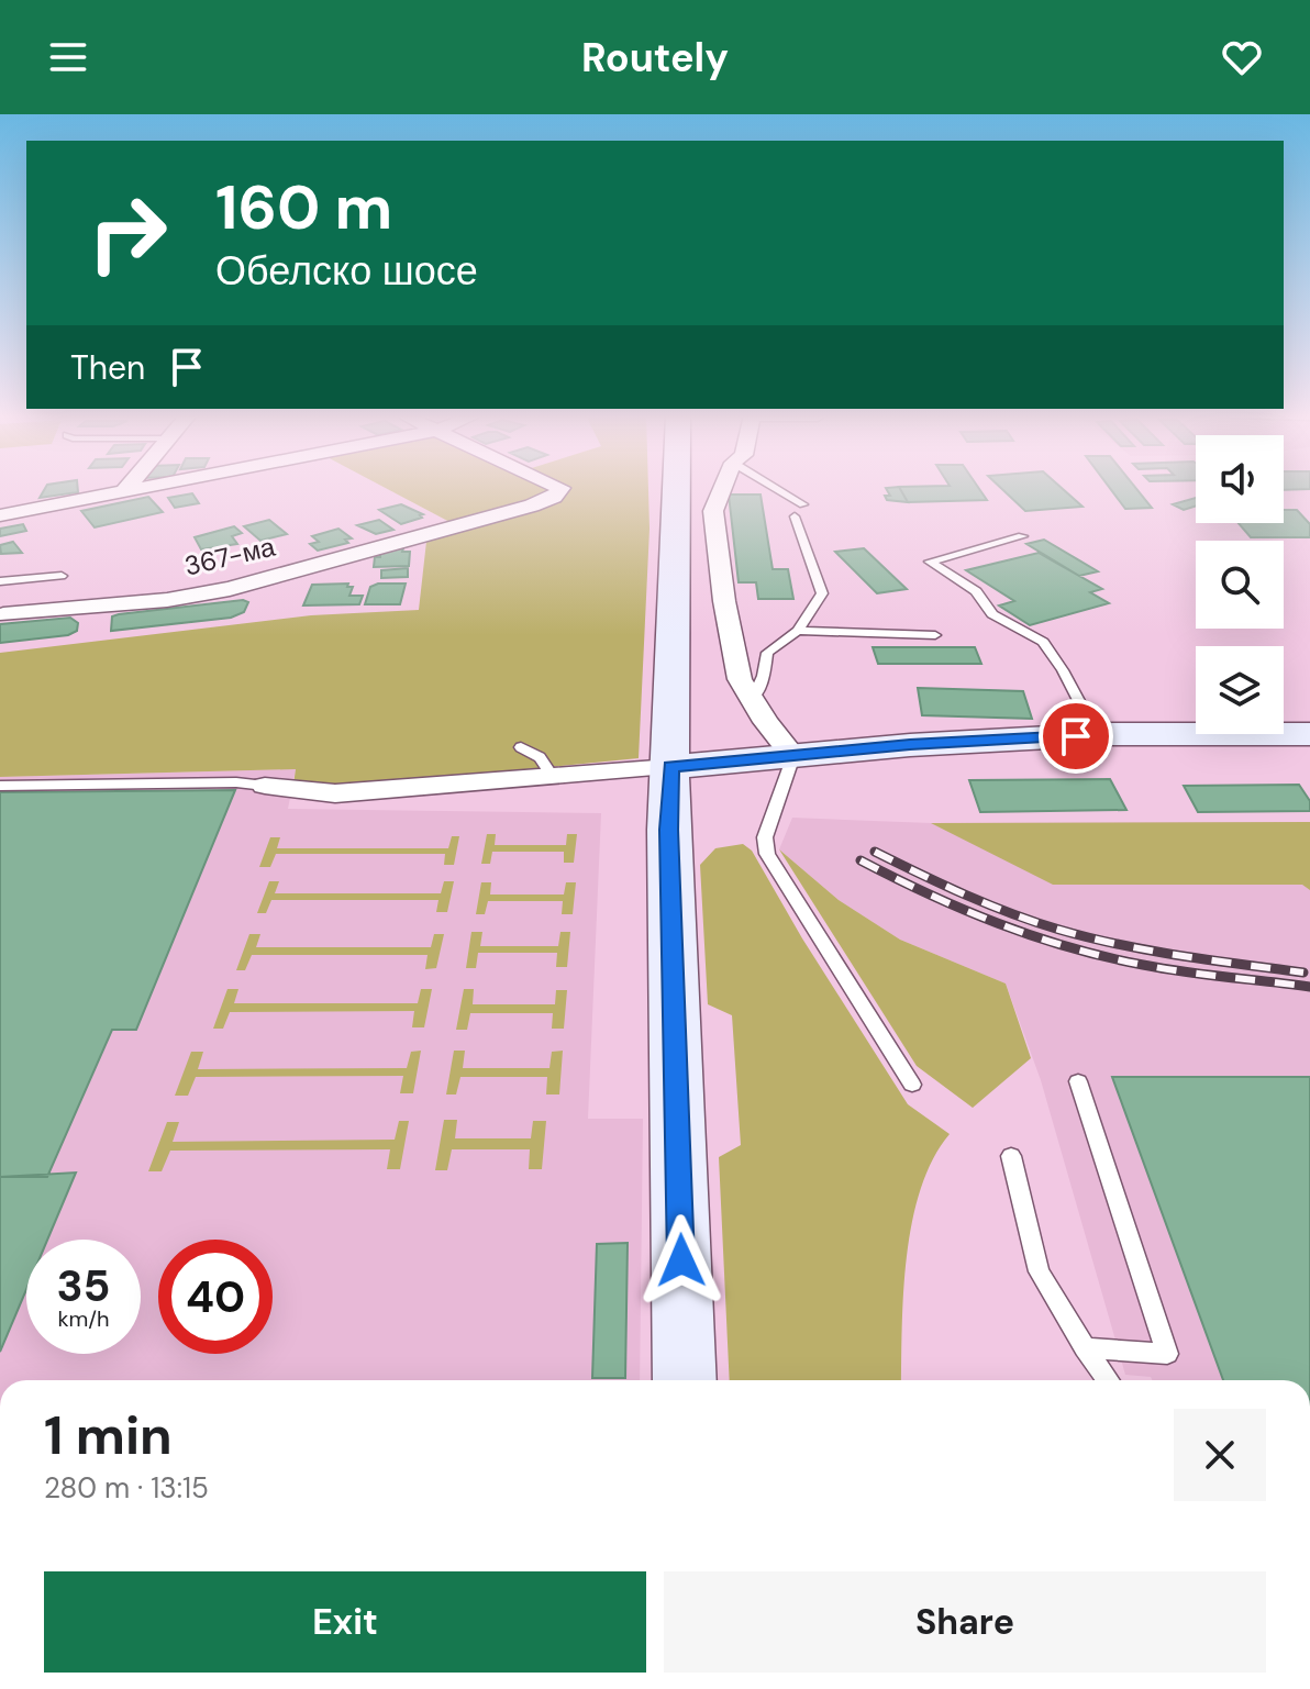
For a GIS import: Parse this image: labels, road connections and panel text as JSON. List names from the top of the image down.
{
  "streets": {
    "street": ["367-ма"]
  },
  "page": {
    "header": "Routely",
    "turn": ["160 m", "Обелско шосе"],
    "then": "Then",
    "speed": "35 km/h",
    "limit": "40",
    "heading": ["1 min", "280 m · 13:15"],
    "buttons": ["Exit", "Share"]
  }
}
